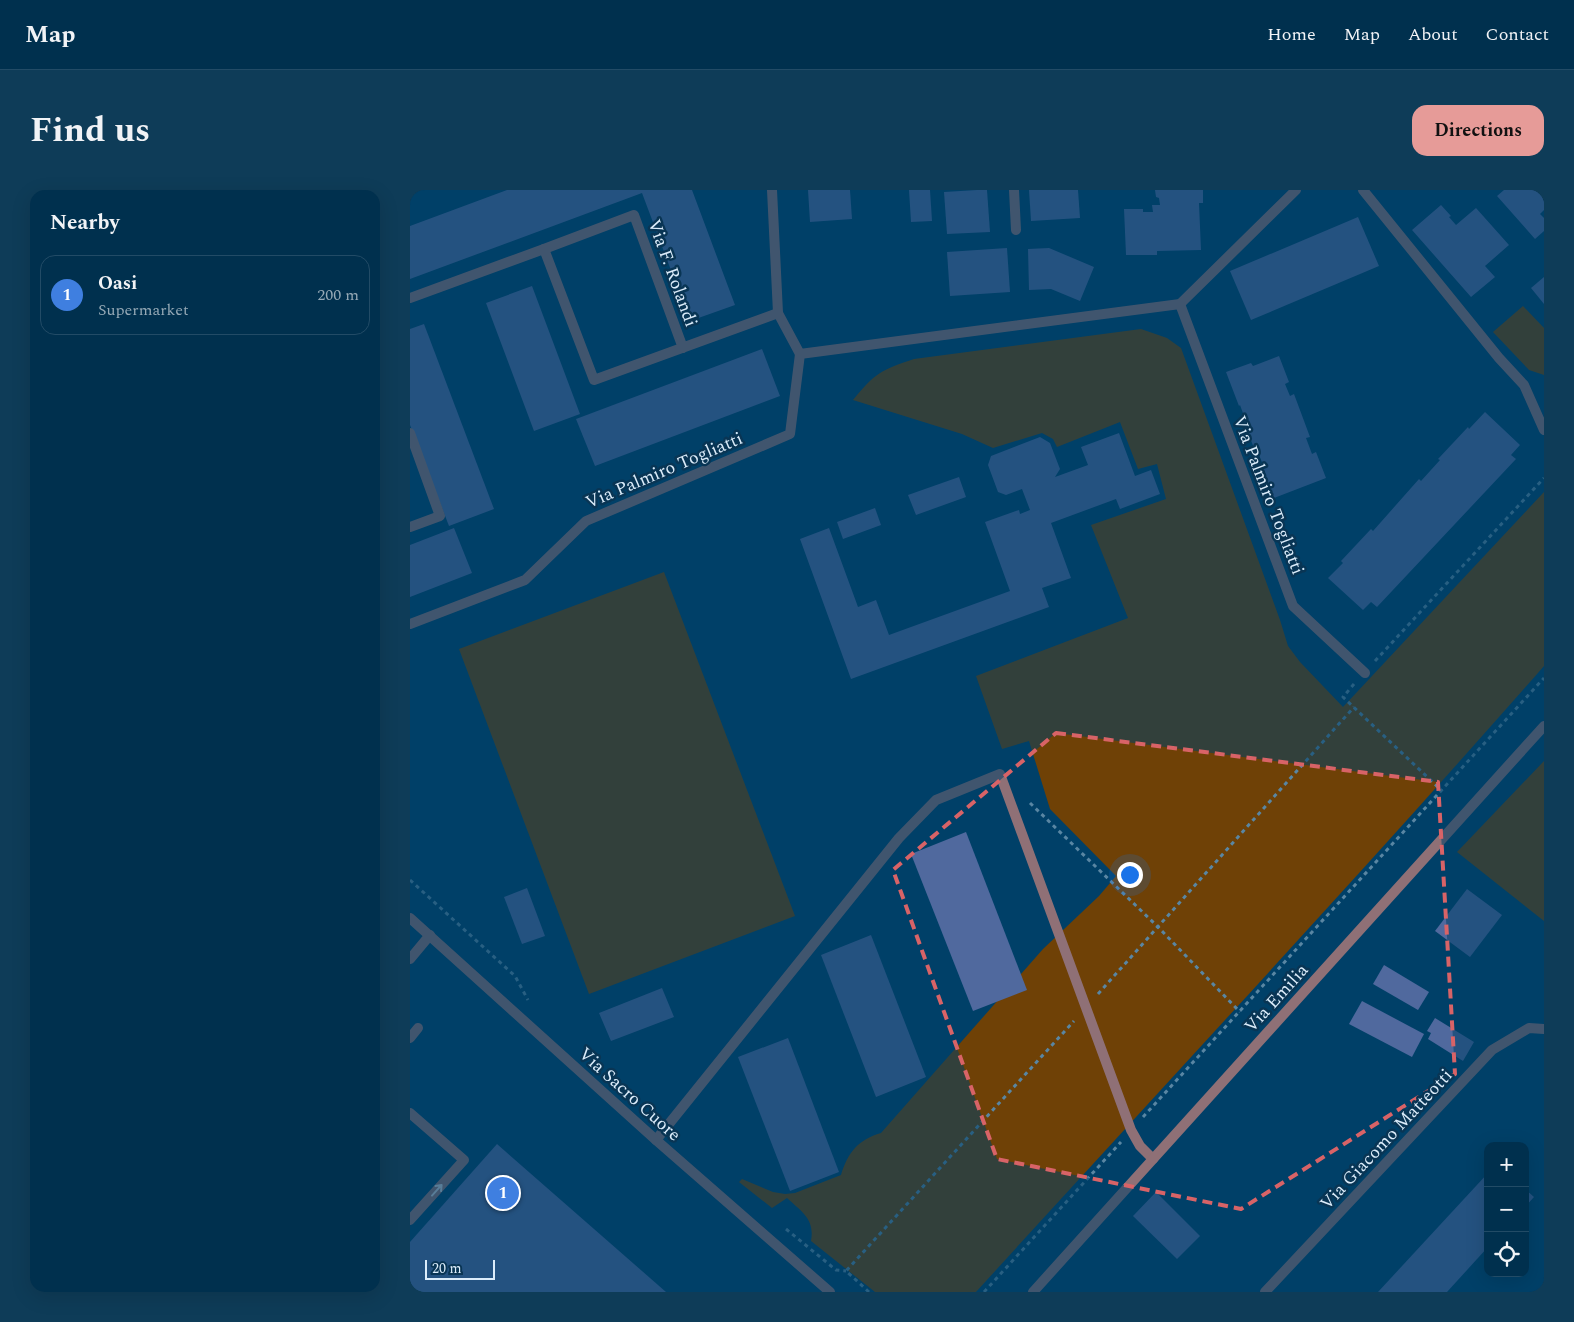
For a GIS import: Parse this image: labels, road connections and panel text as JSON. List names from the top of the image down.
{
  "streets": {
    "street": [
      "Via F. Rolandi",
      "Via Palmiro Togliatti",
      "Via Emilia",
      "Via Sacro Cuore",
      "Via Giacomo Matteotti"
    ]
  },
  "scale_bar": "20 m",
  "page": {
    "header": "Map",
    "nav": [
      "Home",
      "Map",
      "About",
      "Contact"
    ],
    "title": "Find us",
    "buttons": "Directions",
    "heading": "Nearby",
    "list": [
      {
        "mark": "1",
        "name": "Oasi",
        "note": "Supermarket",
        "value": "200 m"
      }
    ],
    "map_buttons": ["+", "−"],
    "pins": "1",
    "scale": "20 m"
  }
}
